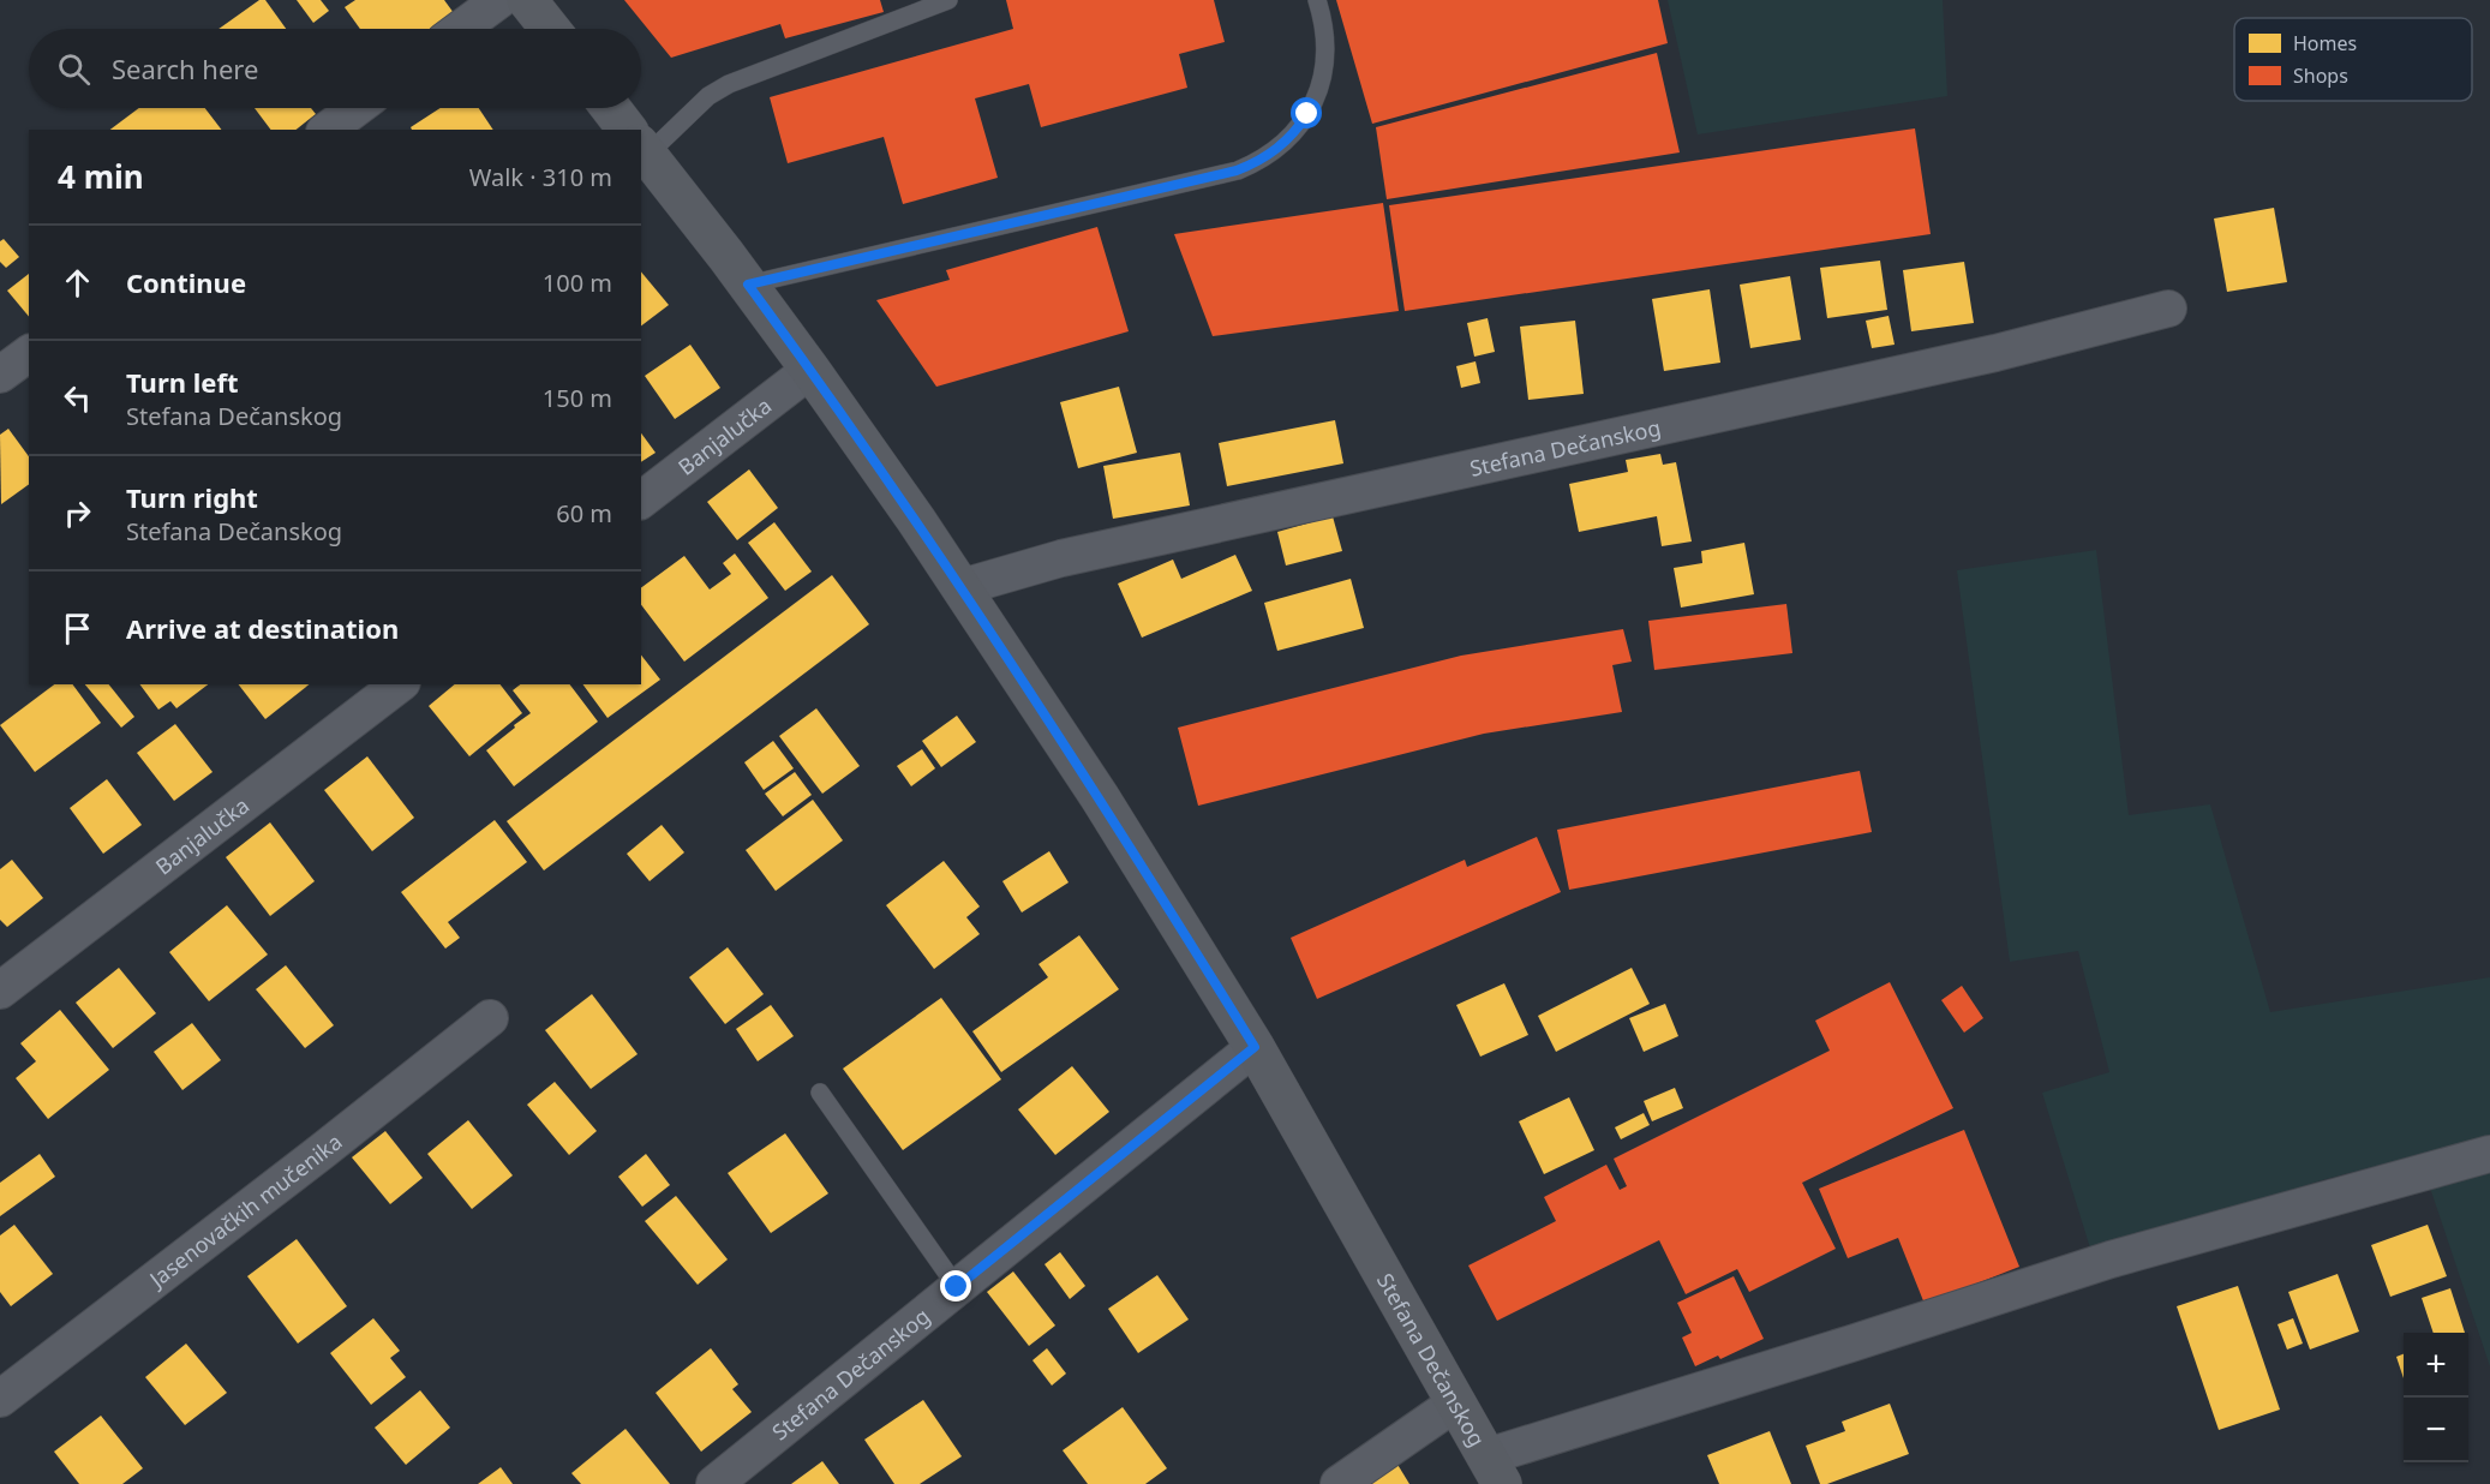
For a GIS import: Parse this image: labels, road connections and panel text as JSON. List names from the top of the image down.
{
  "streets": {
    "main road": ["Stefana Dečanskog"],
    "street": ["Banjalučka", "Jasenovačkih mučenika"]
  },
  "crossings": [
    ["Banjalučka", "Stefana Dečanskog"]
  ],
  "legend": ["Homes", "Shops"],
  "page": {
    "search": "Search here",
    "heading": ["4 min", "Walk · 310 m"],
    "list": [
      ["Continue", "100 m"],
      ["Turn left", "Stefana Dečanskog", "150 m"],
      ["Turn right", "Stefana Dečanskog", "60 m"],
      "Arrive at destination"
    ],
    "map_buttons": ["+", "−"]
  }
}
